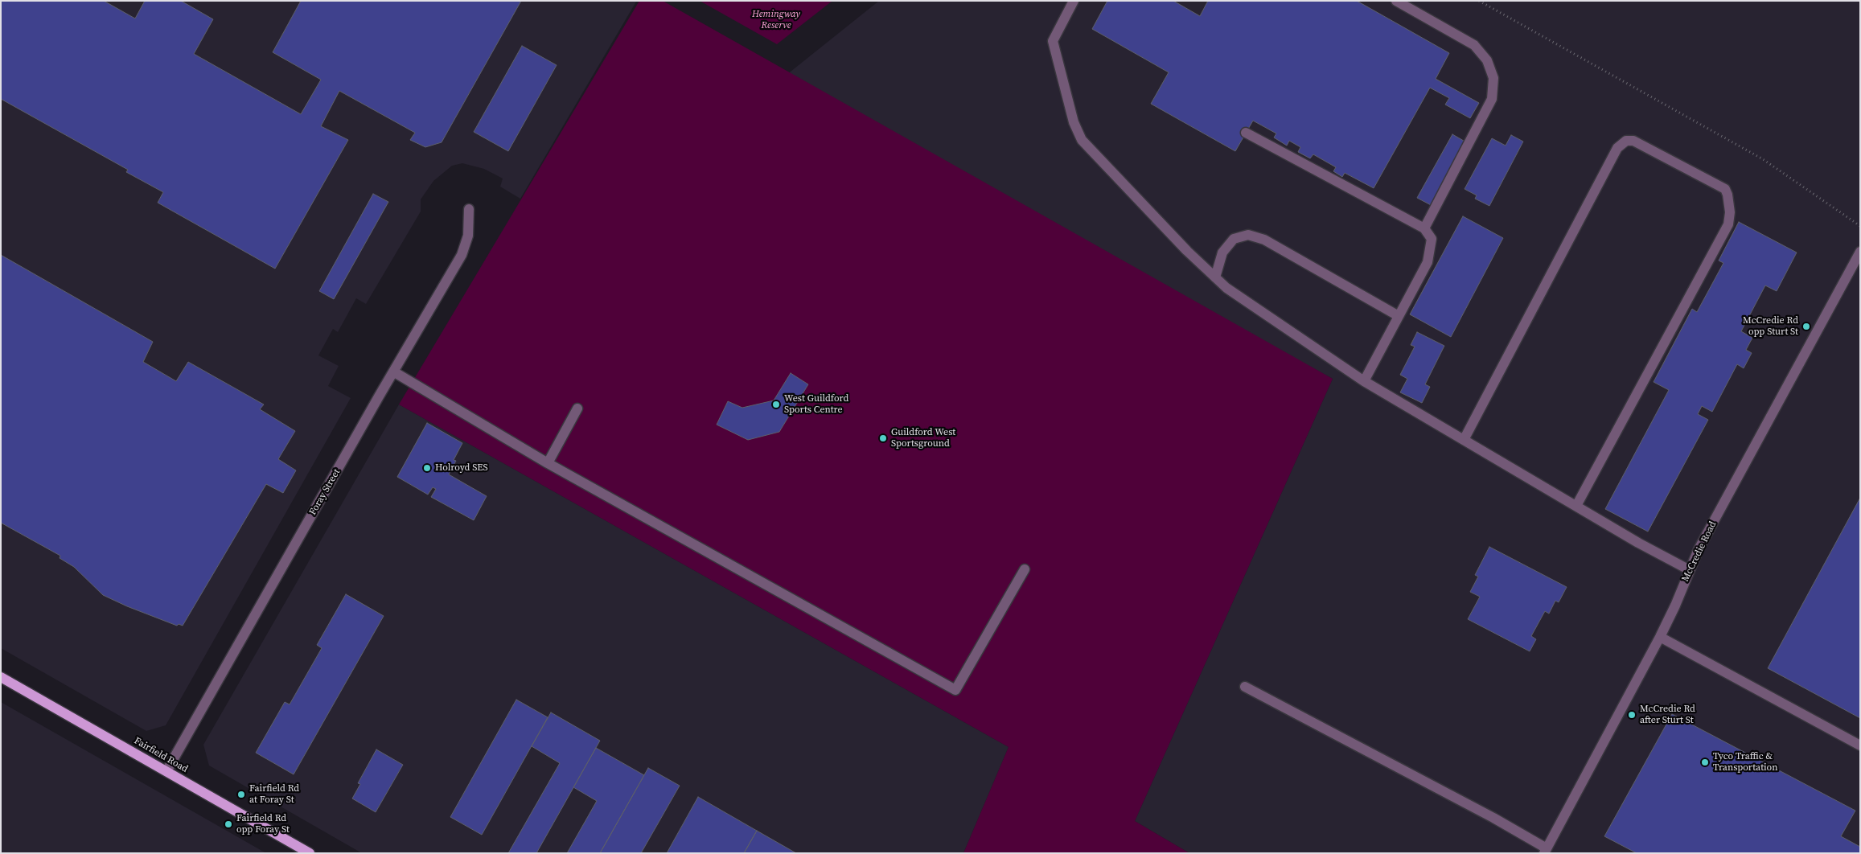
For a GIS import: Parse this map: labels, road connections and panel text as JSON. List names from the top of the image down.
{
  "streets": {
    "main road": ["Fairfield Road"],
    "street": ["Foray Street", "McCredie Road"]
  },
  "crossings": [
    ["Foray Street", "Fairfield Road"]
  ],
  "parks": ["Hemingway Reserve"],
  "places": [
    "McCredie Rd opp Sturt St",
    "West Guildford Sports Centre",
    "Guildford West Sportsground",
    "Holroyd SES",
    "McCredie Rd after Sturt St",
    "Tyco Traffic & Transportation",
    "Fairfield Rd at Foray St",
    "Fairfield Rd opp Foray St"
  ]
}
